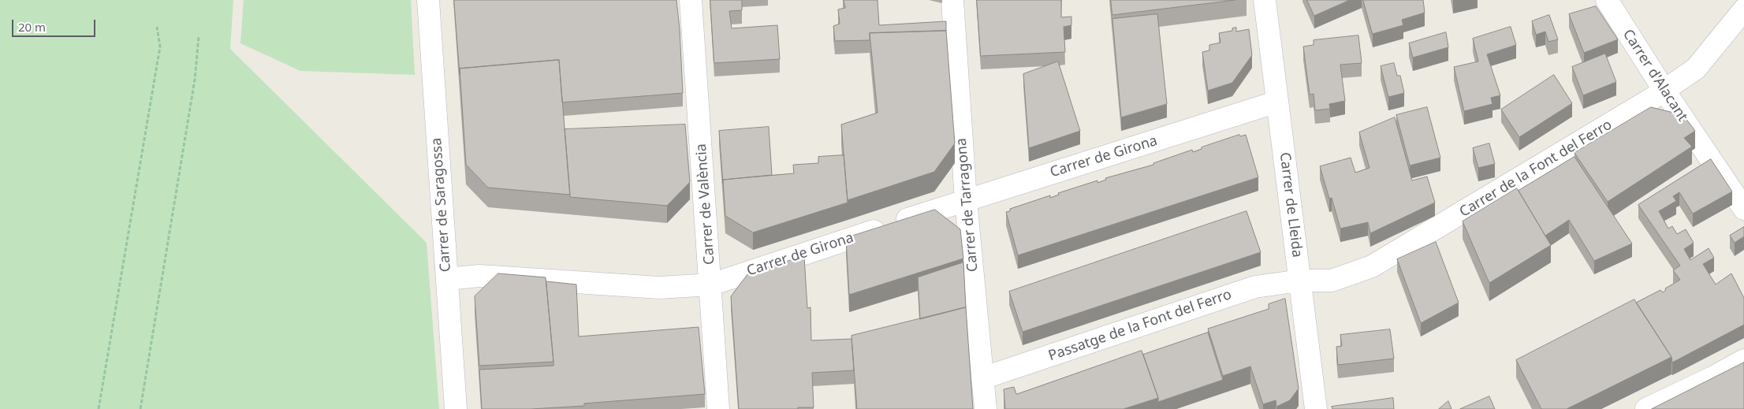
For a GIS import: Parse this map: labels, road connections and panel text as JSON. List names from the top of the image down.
{
  "streets": {
    "street": [
      "Carrer d'Alacant",
      "Carrer de Girona",
      "Carrer de la Font del Ferro",
      "Carrer de València",
      "Carrer de Saragossa",
      "Carrer de Tarragona",
      "Carrer de Lleida",
      "Passatge de la Font del Ferro"
    ]
  },
  "crossings": [
    ["Carrer d'Alacant", "Carrer de la Font del Ferro"],
    ["Carrer de Girona", "Carrer de València"],
    ["Carrer de Girona", "Carrer de Saragossa"],
    ["Carrer de Girona", "Carrer de Tarragona"],
    ["Carrer de Girona", "Carrer de Lleida"],
    ["Carrer de la Font del Ferro", "Carrer de Lleida"],
    ["Carrer de la Font del Ferro", "Passatge de la Font del Ferro"],
    ["Carrer de Tarragona", "Passatge de la Font del Ferro"],
    ["Carrer de Lleida", "Passatge de la Font del Ferro"]
  ],
  "scale_bar": "20 m"
}
